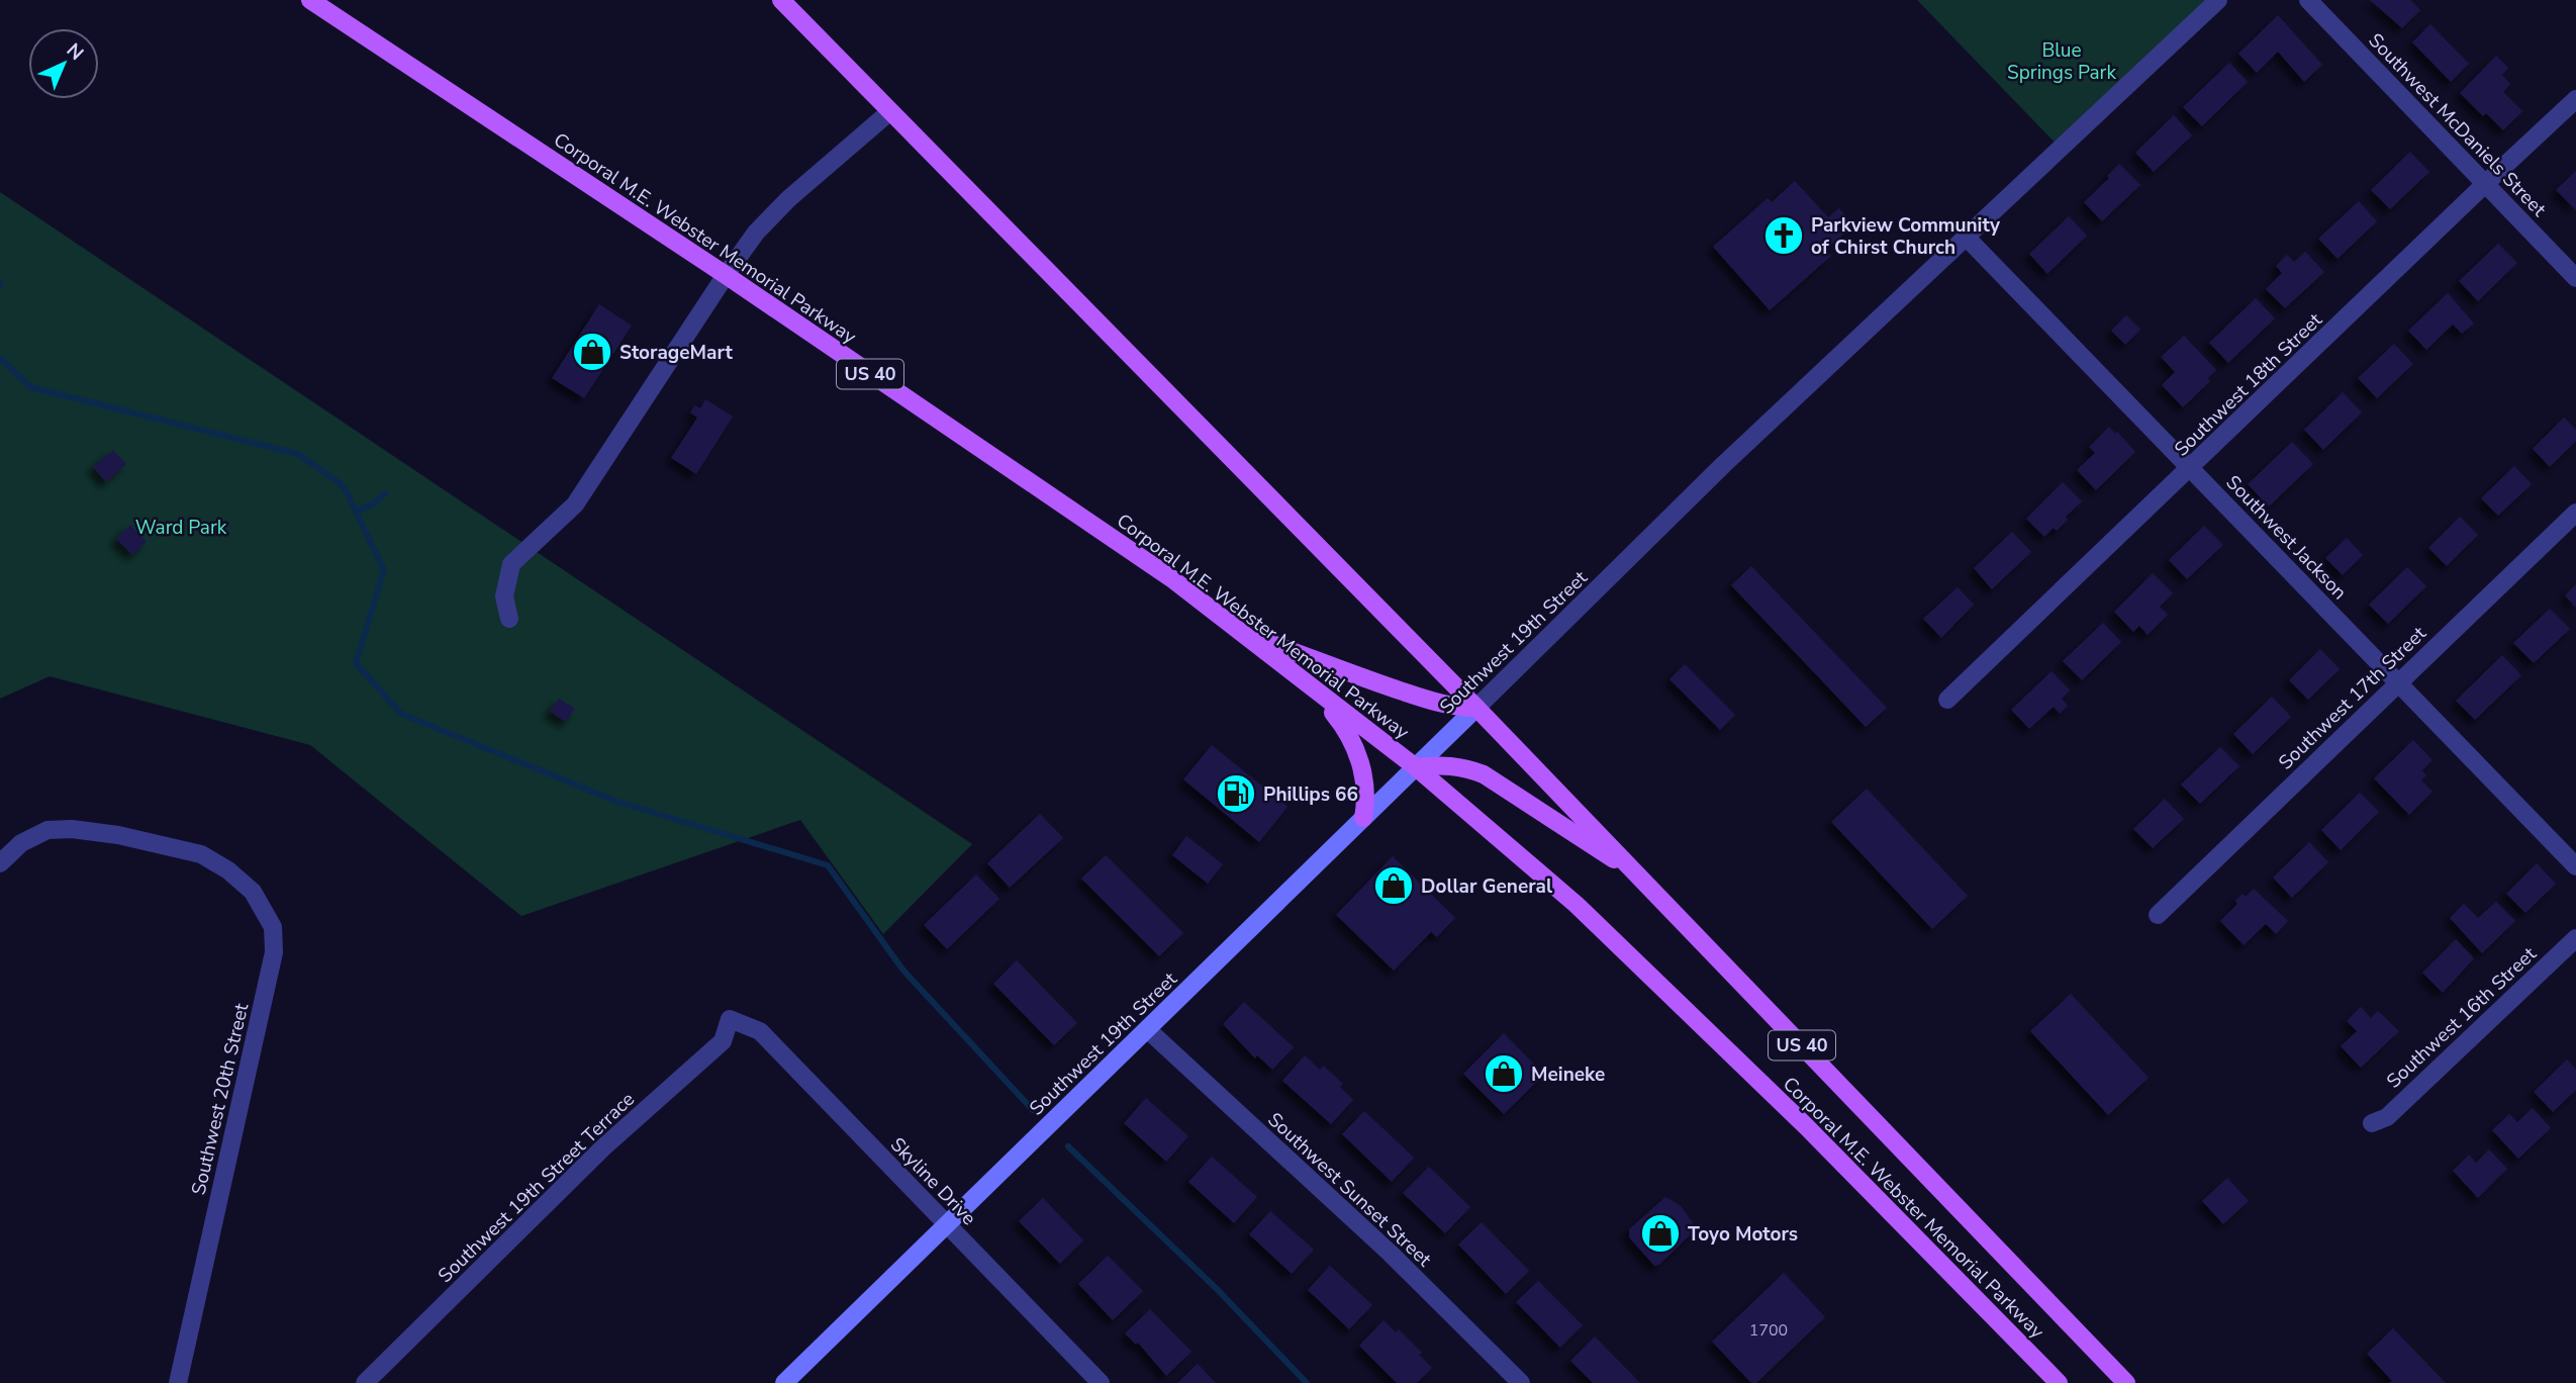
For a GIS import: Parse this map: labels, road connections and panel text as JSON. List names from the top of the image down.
{
  "streets": {
    "main road": ["Corporal M.E. Webster Memorial Parkway", "US 40"],
    "street": [
      "Southwest McDaniels Street",
      "Southwest 18th Street",
      "Southwest Jackson",
      "Southwest 19th Street",
      "Southwest 17th Street",
      "Southwest 16th Street",
      "Southwest 20th Street",
      "Skyline Drive",
      "Southwest 19th Street Terrace",
      "Southwest Sunset Street"
    ]
  },
  "crossings": [
    ["Southwest McDaniels Street", "Southwest 18th Street"],
    ["Corporal M.E. Webster Memorial Parkway", "Southwest 19th Street"],
    ["Southwest 18th Street", "Southwest Jackson"],
    ["Southwest Jackson", "Southwest 19th Street"],
    ["Southwest Jackson", "Southwest 17th Street"],
    ["Southwest 19th Street", "Skyline Drive"],
    ["Southwest 19th Street", "Southwest Sunset Street"],
    ["Skyline Drive", "Southwest 19th Street Terrace"]
  ],
  "parks": ["Blue Springs Park", "Ward Park"],
  "places": {
    "church": ["Parkview Community of Chirst Church"],
    "shop": [
      "StorageMart",
      "Dollar General",
      "Meineke",
      "Toyo Motors"
    ],
    "fuel station": ["Phillips 66"]
  },
  "house_numbers": ["1700"],
  "north": "top right"
}
